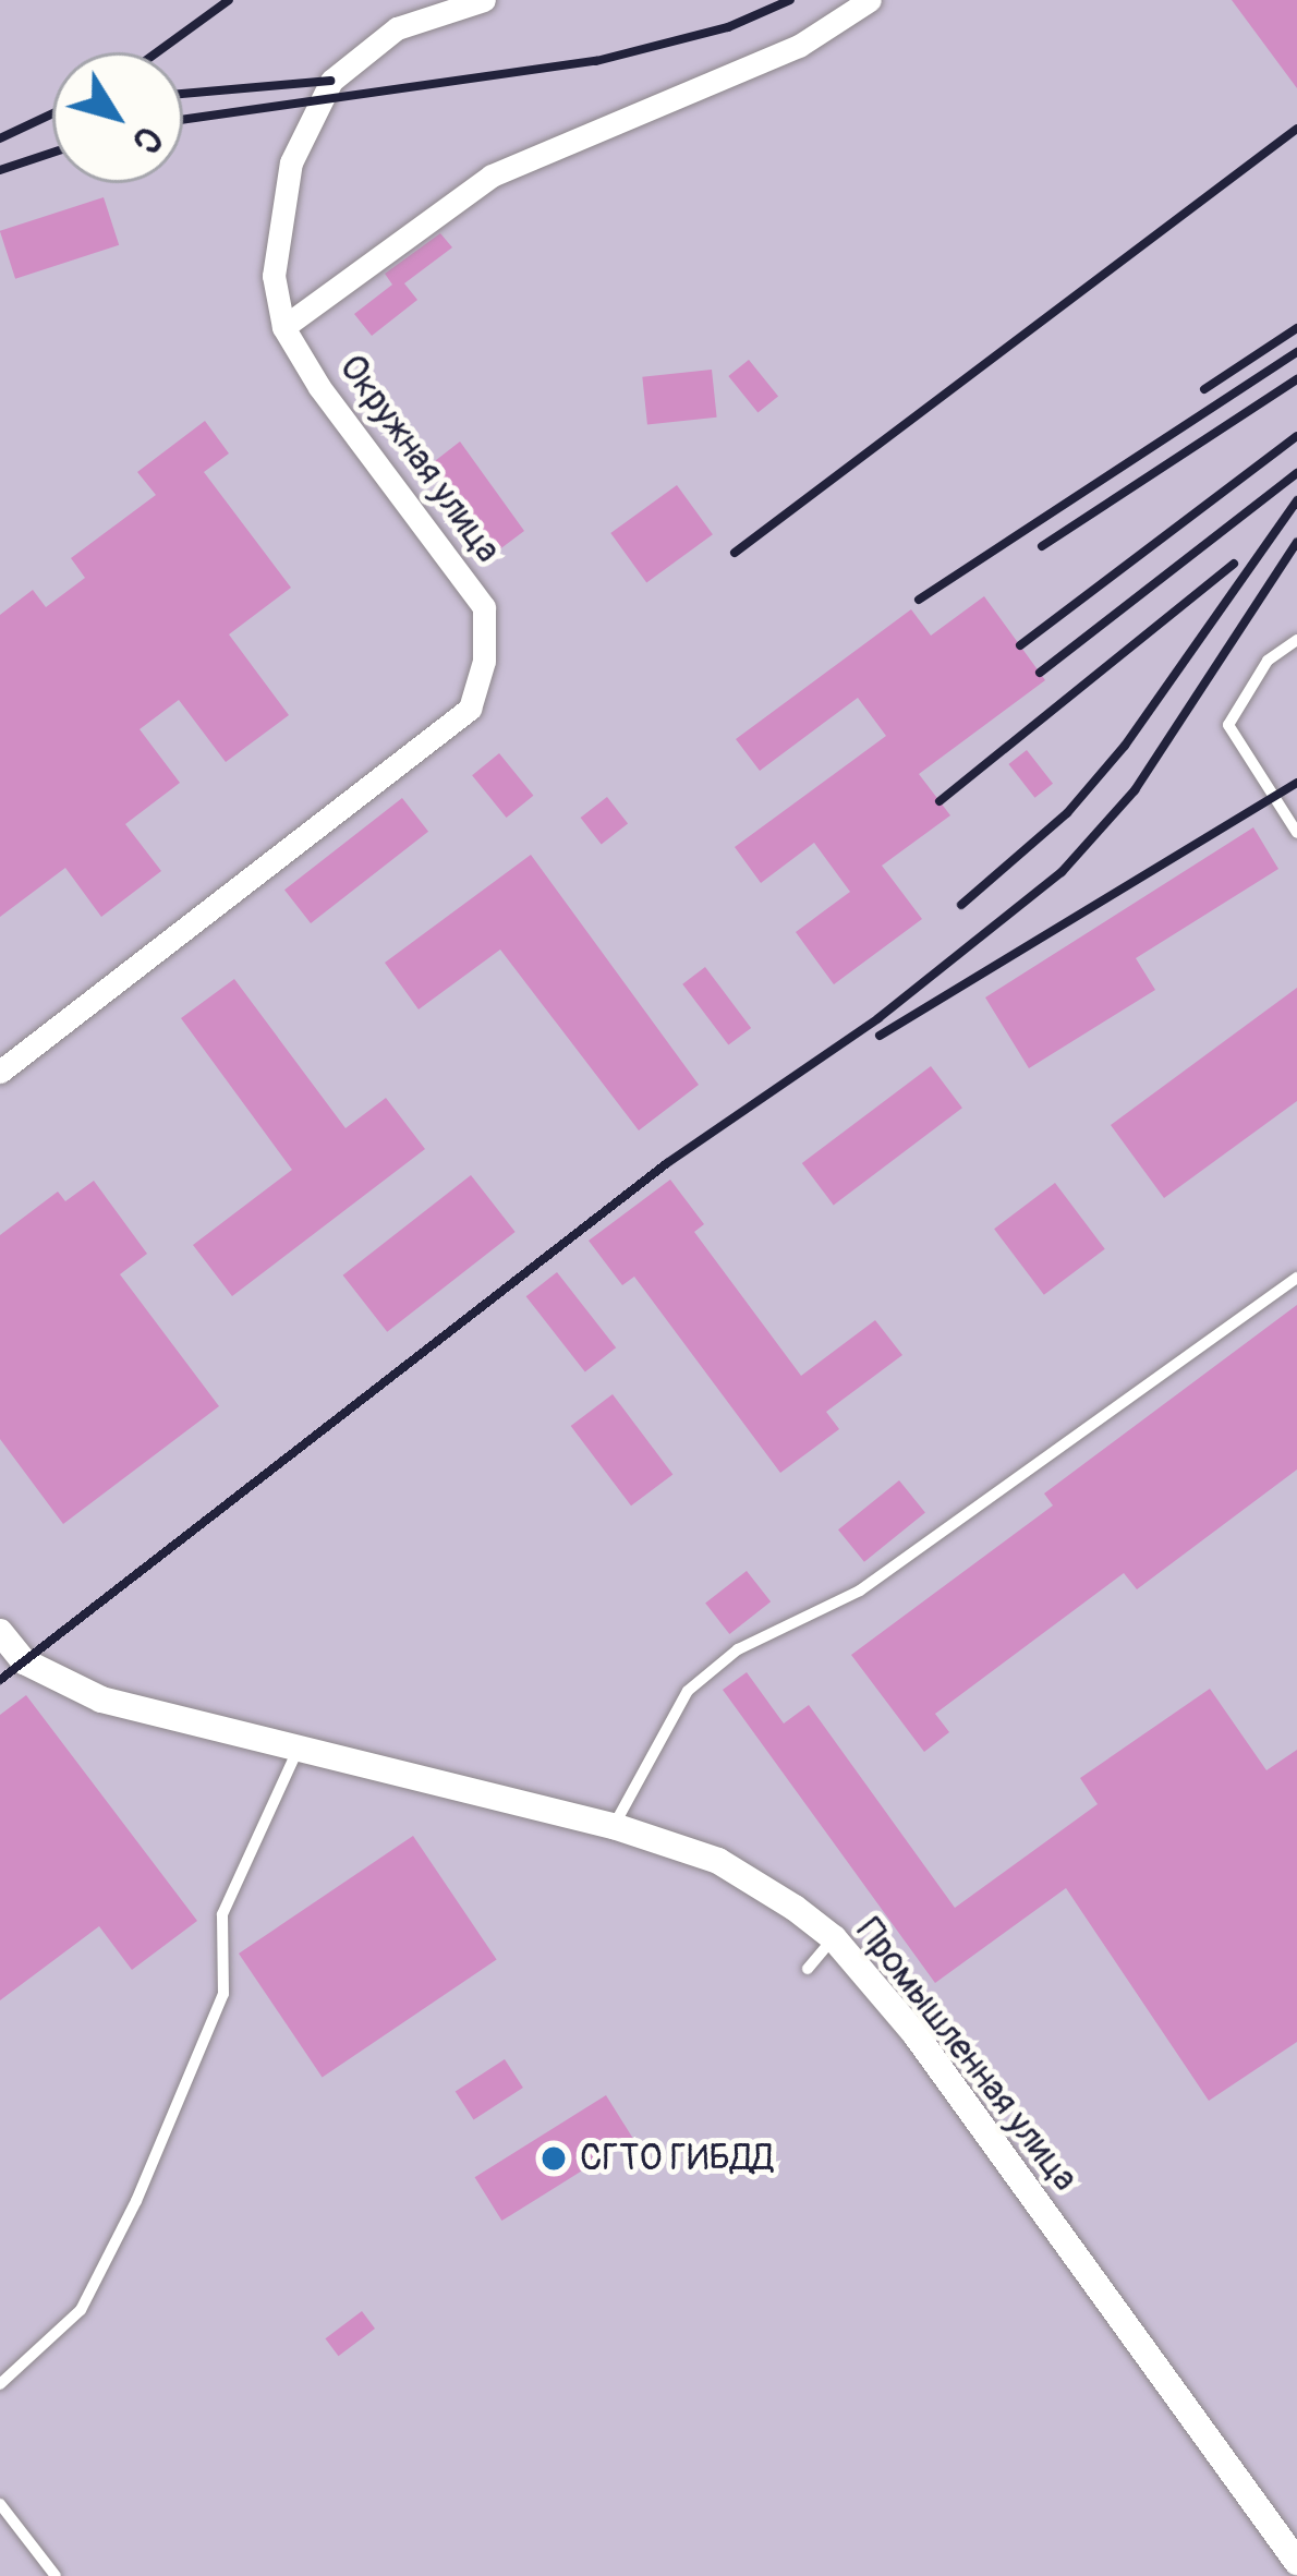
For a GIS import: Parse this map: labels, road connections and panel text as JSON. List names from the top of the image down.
{
  "streets": {
    "street": ["Окружная улица", "Промышленная улица"]
  },
  "places": ["СГТО ГИБДД"],
  "north": "bottom right"
}
